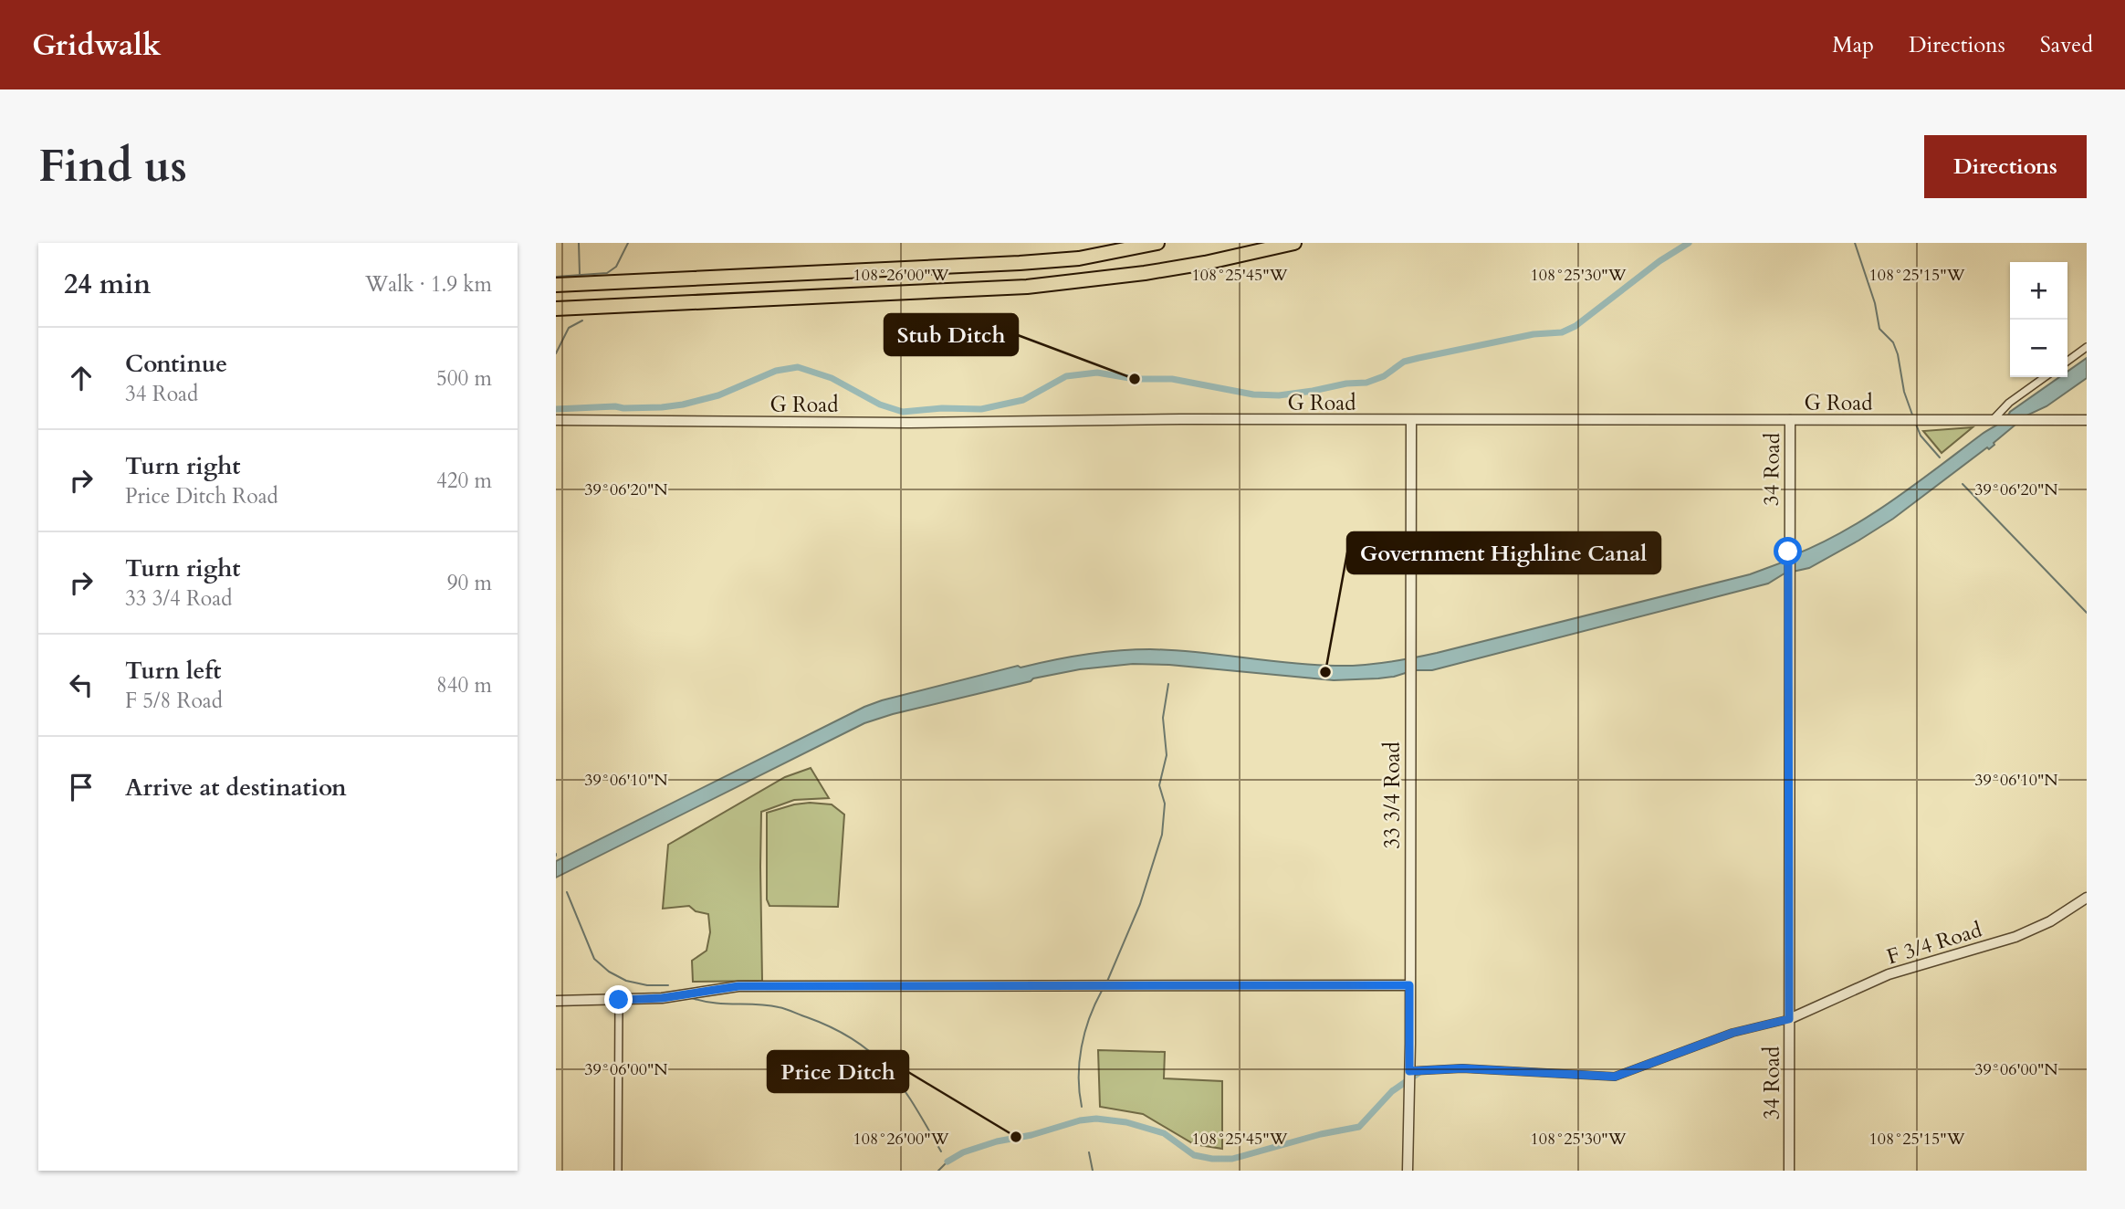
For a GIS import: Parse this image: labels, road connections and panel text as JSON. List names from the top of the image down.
{
  "streets": {
    "street": [
      "G Road",
      "34 Road",
      "33 3/4 Road",
      "F 3/4 Road"
    ]
  },
  "crossings": [
    ["G Road", "34 Road"],
    ["G Road", "33 3/4 Road"],
    ["34 Road", "F 3/4 Road"]
  ],
  "places": ["Stub Ditch", "Government Highline Canal", "Price Ditch"],
  "page": {
    "header": "Gridwalk",
    "nav": ["Map", "Directions", "Saved"],
    "buttons": "Directions",
    "title": "Find us",
    "heading": ["24 min", "Walk · 1.9 km"],
    "map_buttons": ["+", "−"],
    "list": [
      ["Continue", "34 Road", "500 m"],
      ["Turn right", "Price Ditch Road", "420 m"],
      ["Turn right", "33 3/4 Road", "90 m"],
      ["Turn left", "F 5/8 Road", "840 m"],
      "Arrive at destination"
    ]
  },
  "coordinates": [
    "108°26'00\"W",
    "108°25'45\"W",
    "108°25'30\"W",
    "108°25'15\"W",
    "39°06'20\"N",
    "39°06'10\"N",
    "39°06'00\"N"
  ]
}
